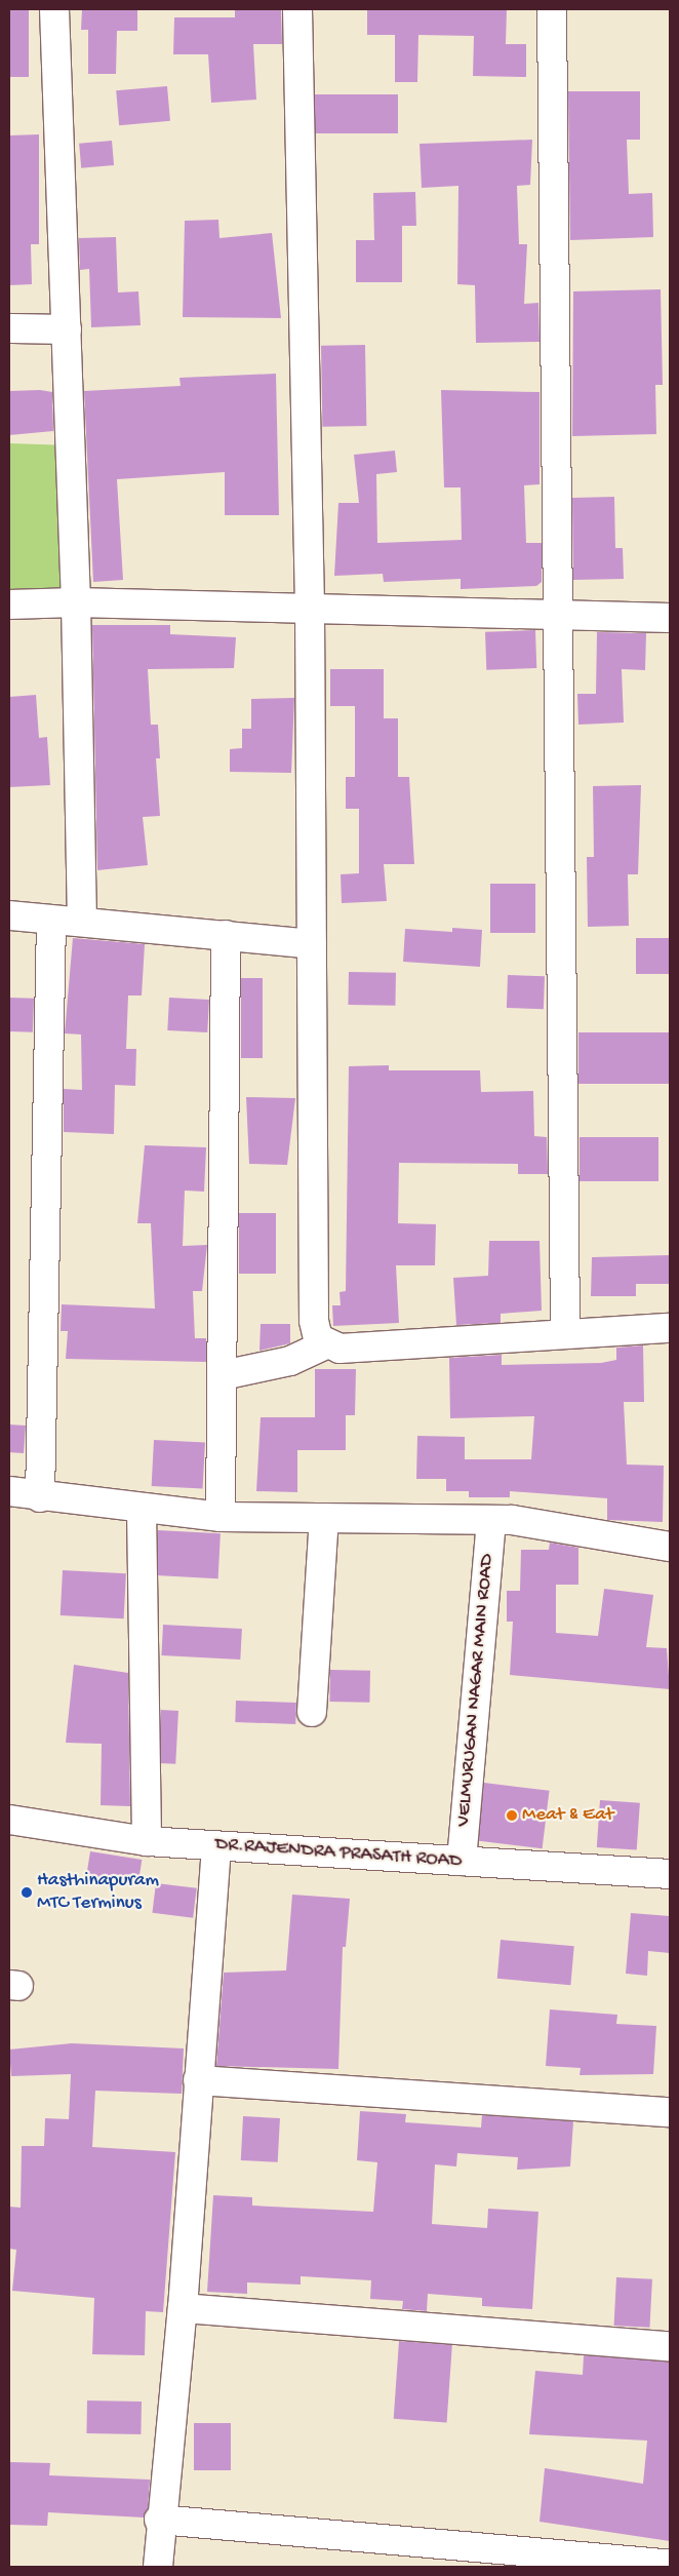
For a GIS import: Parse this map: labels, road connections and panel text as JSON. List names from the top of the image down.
{
  "streets": {
    "street": ["VELMURUGAN NAGAR MAIN ROAD", "DR.RAJENDRA PRASATH ROAD"]
  },
  "crossings": [
    ["VELMURUGAN NAGAR MAIN ROAD", "DR.RAJENDRA PRASATH ROAD"]
  ],
  "places": ["Meat & Eat", "Hasthinapuram MTC Terminus"]
}
